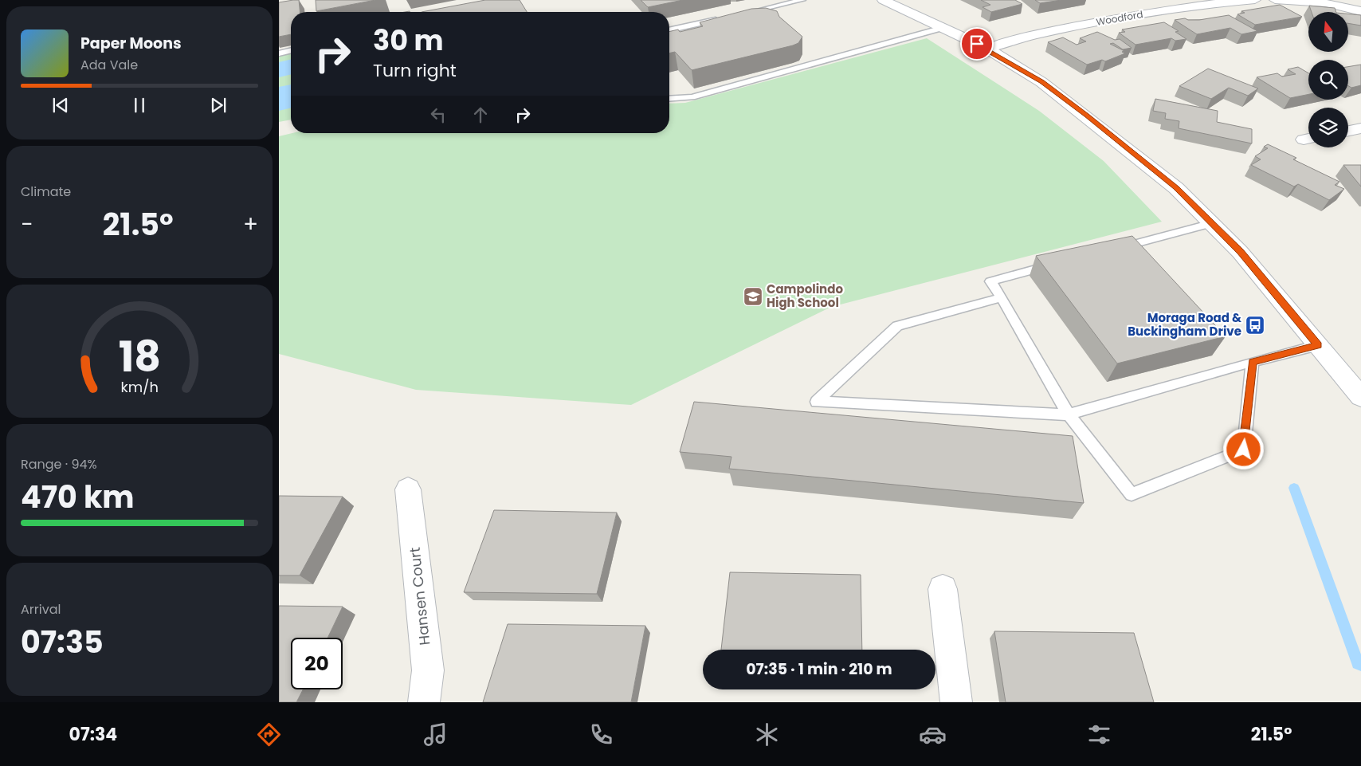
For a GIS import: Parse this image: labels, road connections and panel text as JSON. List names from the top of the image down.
{
  "streets": {
    "main road": ["Woodford", "Hansen Court"]
  },
  "places": {
    "school or university": ["Campolindo High School"],
    "bus stop": ["Moraga Road & Buckingham Drive"]
  },
  "north": "top",
  "page": {
    "turn": ["30 m", "Turn right"],
    "song": ["Paper Moons", "Ada Vale"],
    "tile": [
      "Climate",
      ["Range · 94%", "470 km"],
      ["Arrival", "07:35"]
    ],
    "heat": ["−", "21.5°", "+"],
    "limit": "20",
    "trip": "07:35 · 1 min · 210 m",
    "tabs": ["07:34", "21.5°"],
    "gauge": ["18", "km/h"]
  }
}
